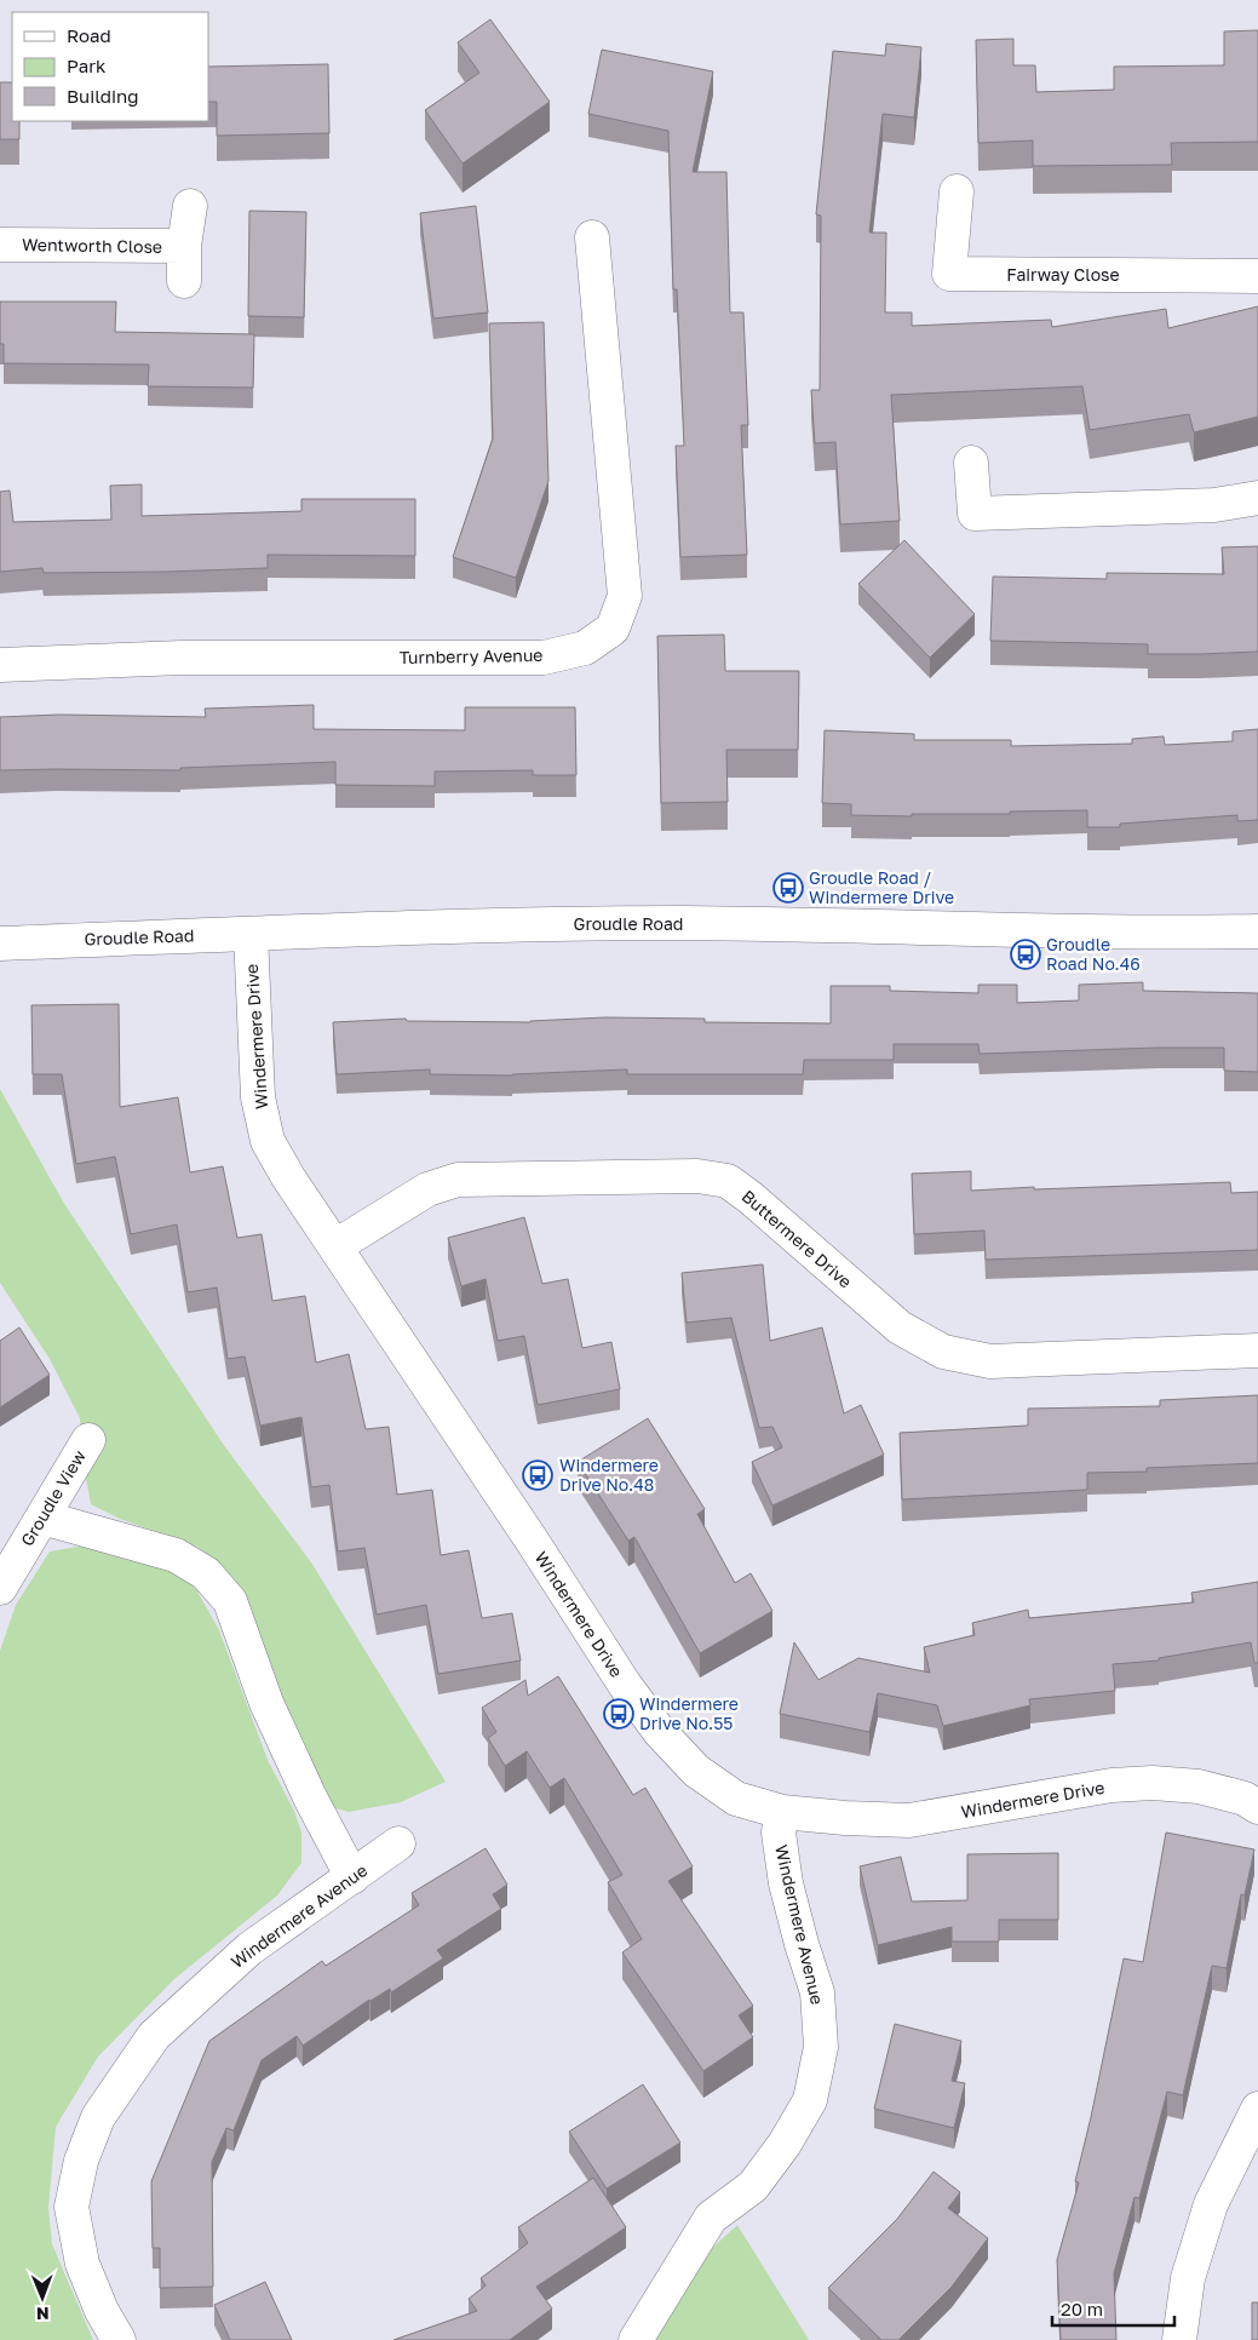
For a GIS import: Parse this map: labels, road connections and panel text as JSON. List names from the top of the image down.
{
  "streets": {
    "street": [
      "Wentworth Close",
      "Fairway Close",
      "Turnberry Avenue",
      "Groudle Road",
      "Windermere Drive",
      "Buttermere Drive",
      "Groudle View",
      "Windermere Avenue"
    ]
  },
  "crossings": [
    ["Groudle Road", "Windermere Drive"],
    ["Windermere Drive", "Buttermere Drive"],
    ["Windermere Drive", "Windermere Avenue"]
  ],
  "places": {
    "bus stop": [
      "Groudle Road / Windermere Drive",
      "Groudle Road No.46",
      "Windermere Drive No.48",
      "Windermere Drive No.55"
    ]
  },
  "legend": ["Road", "Park", "Building"],
  "scale_bar": "20 m",
  "north": "bottom"
}
